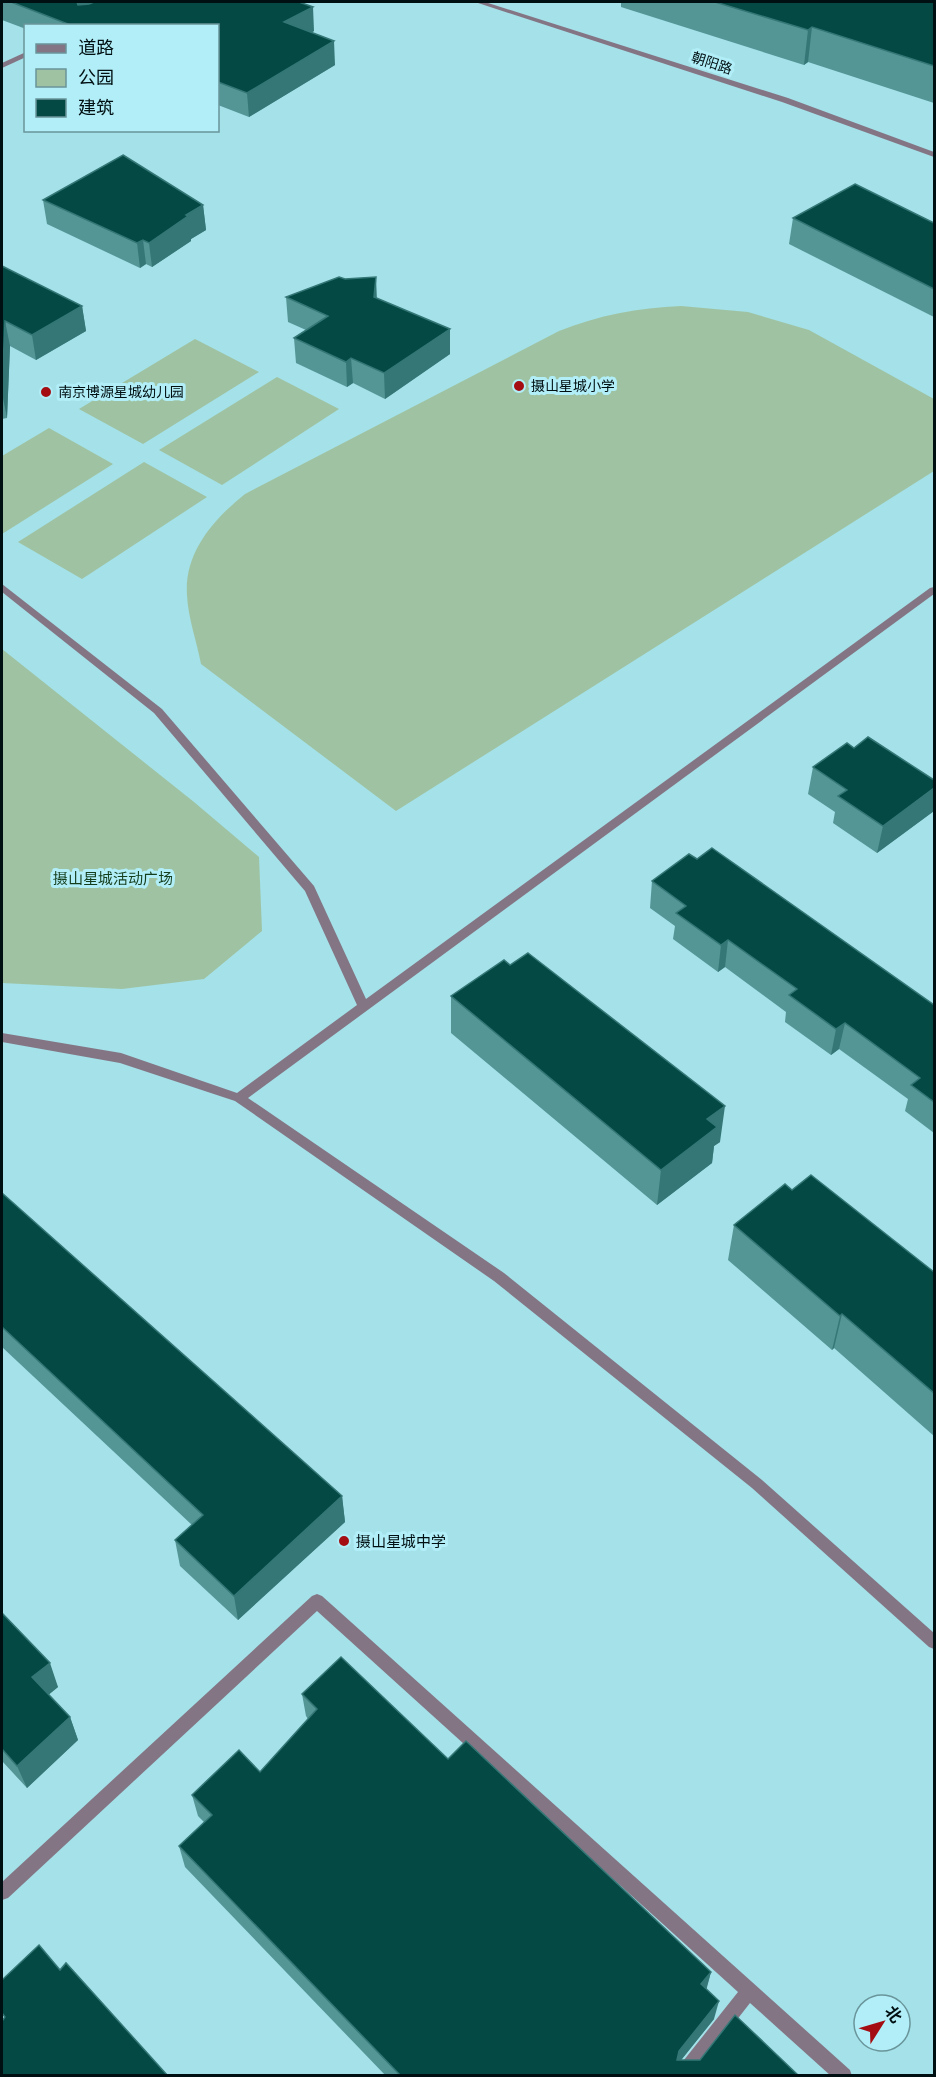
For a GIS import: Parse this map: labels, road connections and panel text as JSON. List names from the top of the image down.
{
  "streets": {
    "street": ["朝阳路"]
  },
  "parks": ["摄山星城活动广场"],
  "places": ["摄山星城小学", "南京博源星城幼儿园", "摄山星城中学"],
  "legend": ["道路", "公园", "建筑"],
  "north": "top right"
}
